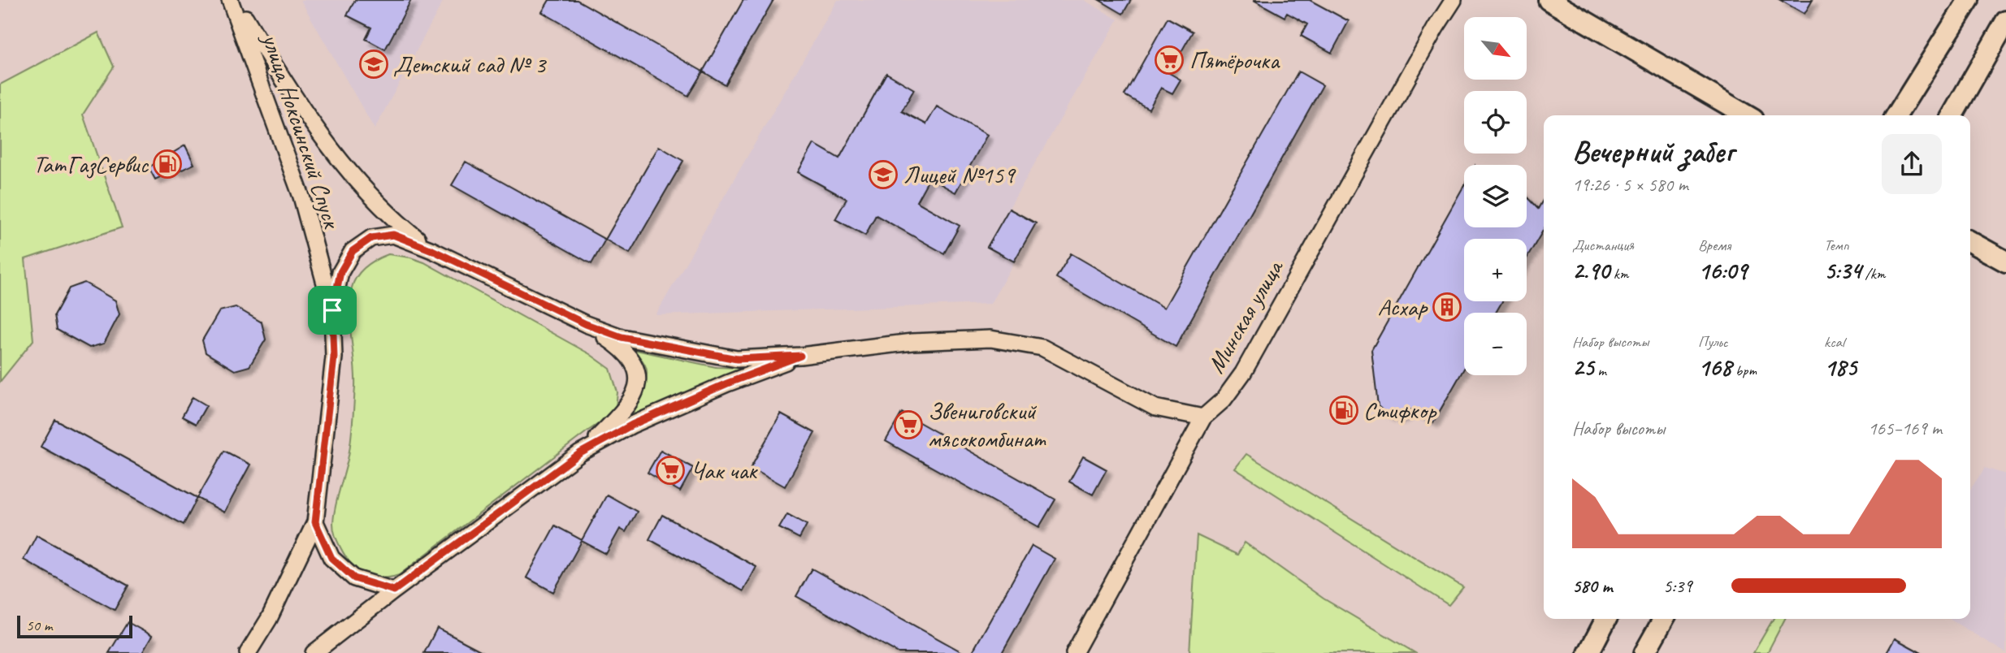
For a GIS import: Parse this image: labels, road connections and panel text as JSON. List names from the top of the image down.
{
  "streets": {
    "street": ["улица Ноксинский Спуск", "Минская улица"]
  },
  "crossings": [
    ["улица Ноксинский Спуск", "Минская улица"]
  ],
  "places": {
    "supermarket": ["Пятёрочка", "Звениговский мясокомбинат", "Чак чак"],
    "school or university": ["Детский сад № 3", "Лицей №159"],
    "fuel station": ["ТатГазСервис", "Стифкор"],
    "building": ["Асхар"]
  },
  "scale_bar": "50 m",
  "north": "bottom right",
  "page": {
    "map_buttons": ["+", "−"],
    "heading": ["Вечерний забег", "19:26 · 5 × 580 m"],
    "stats": [
      ["Дистанция", "2.90 km"],
      ["Время", "16:09"],
      ["Темп", "5:34 /km"],
      ["Набор высоты", "25 m"],
      ["Пульс", "168 bpm"],
      ["kcal", "185"]
    ],
    "chart": ["Набор высоты", "165–169 m"],
    "list": [
      {
        "name": "580 m",
        "note": "5:39"
      }
    ],
    "scale": "50 m"
  }
}
